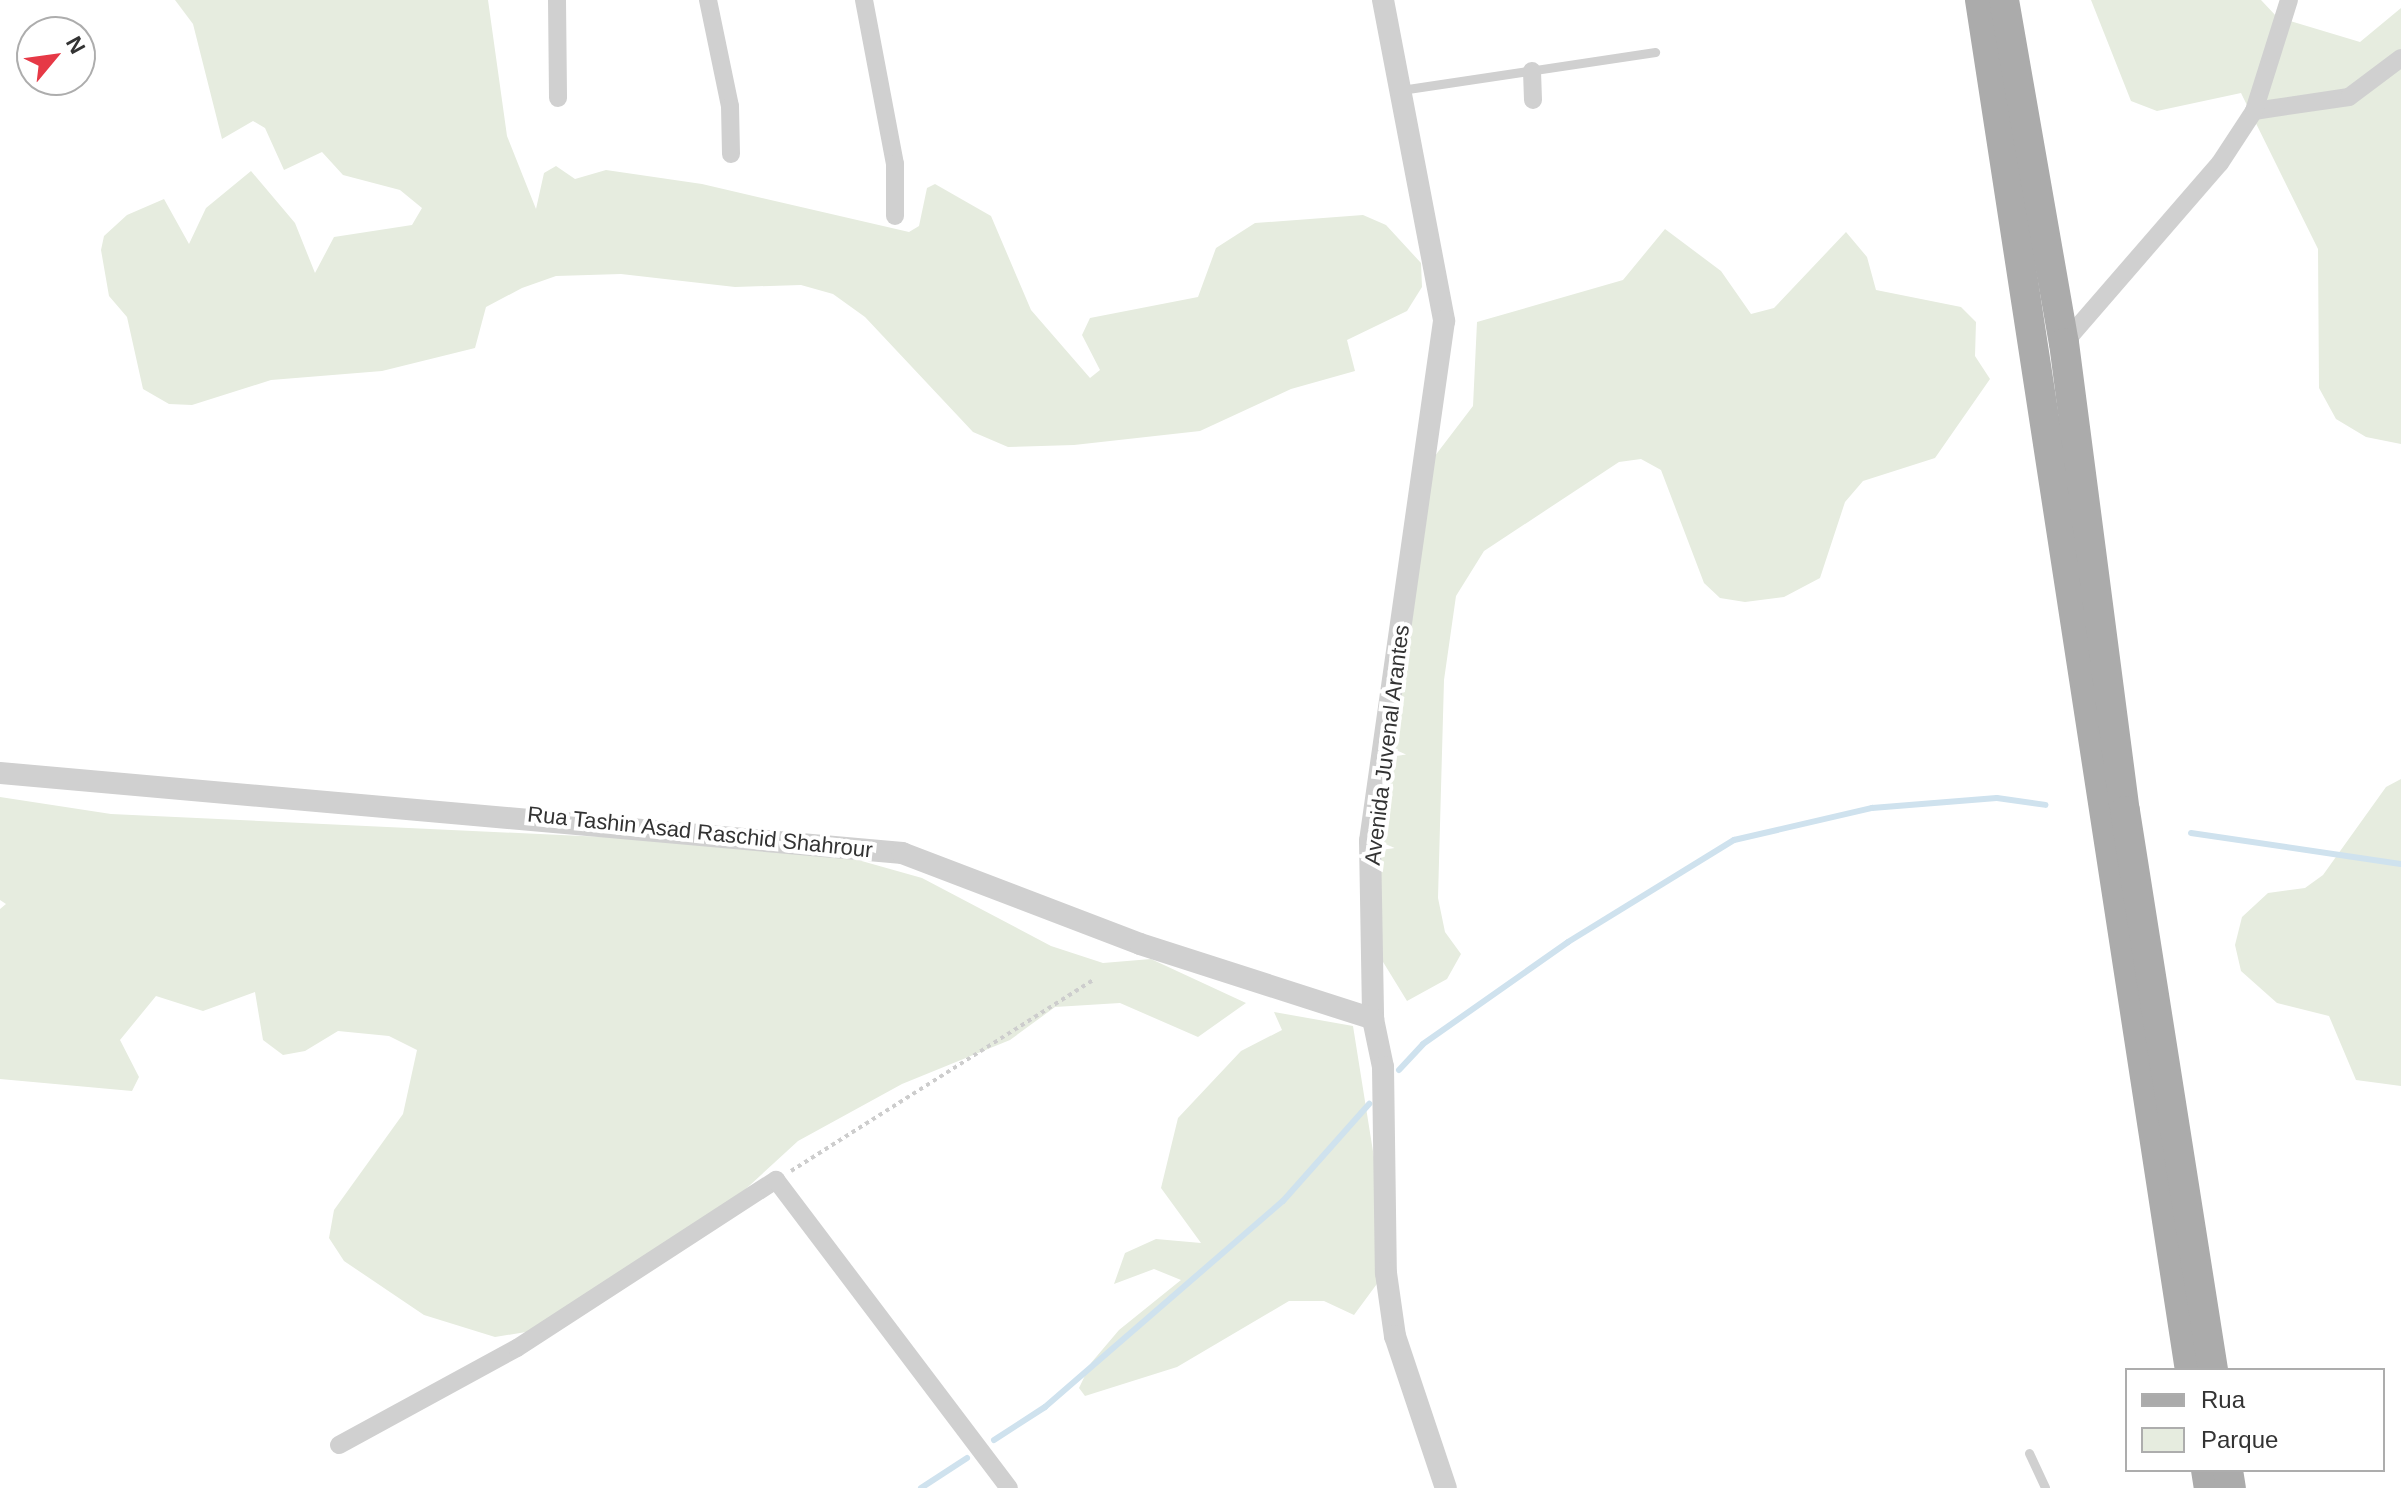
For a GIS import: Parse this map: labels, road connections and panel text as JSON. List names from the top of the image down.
{
  "streets": {
    "street": ["Avenida Juvenal Arantes", "Rua Tashin Asad Raschid Shahrour"]
  },
  "crossings": [
    ["Avenida Juvenal Arantes", "Rua Tashin Asad Raschid Shahrour"]
  ],
  "legend": ["Rua", "Parque"],
  "north": "top right"
}
